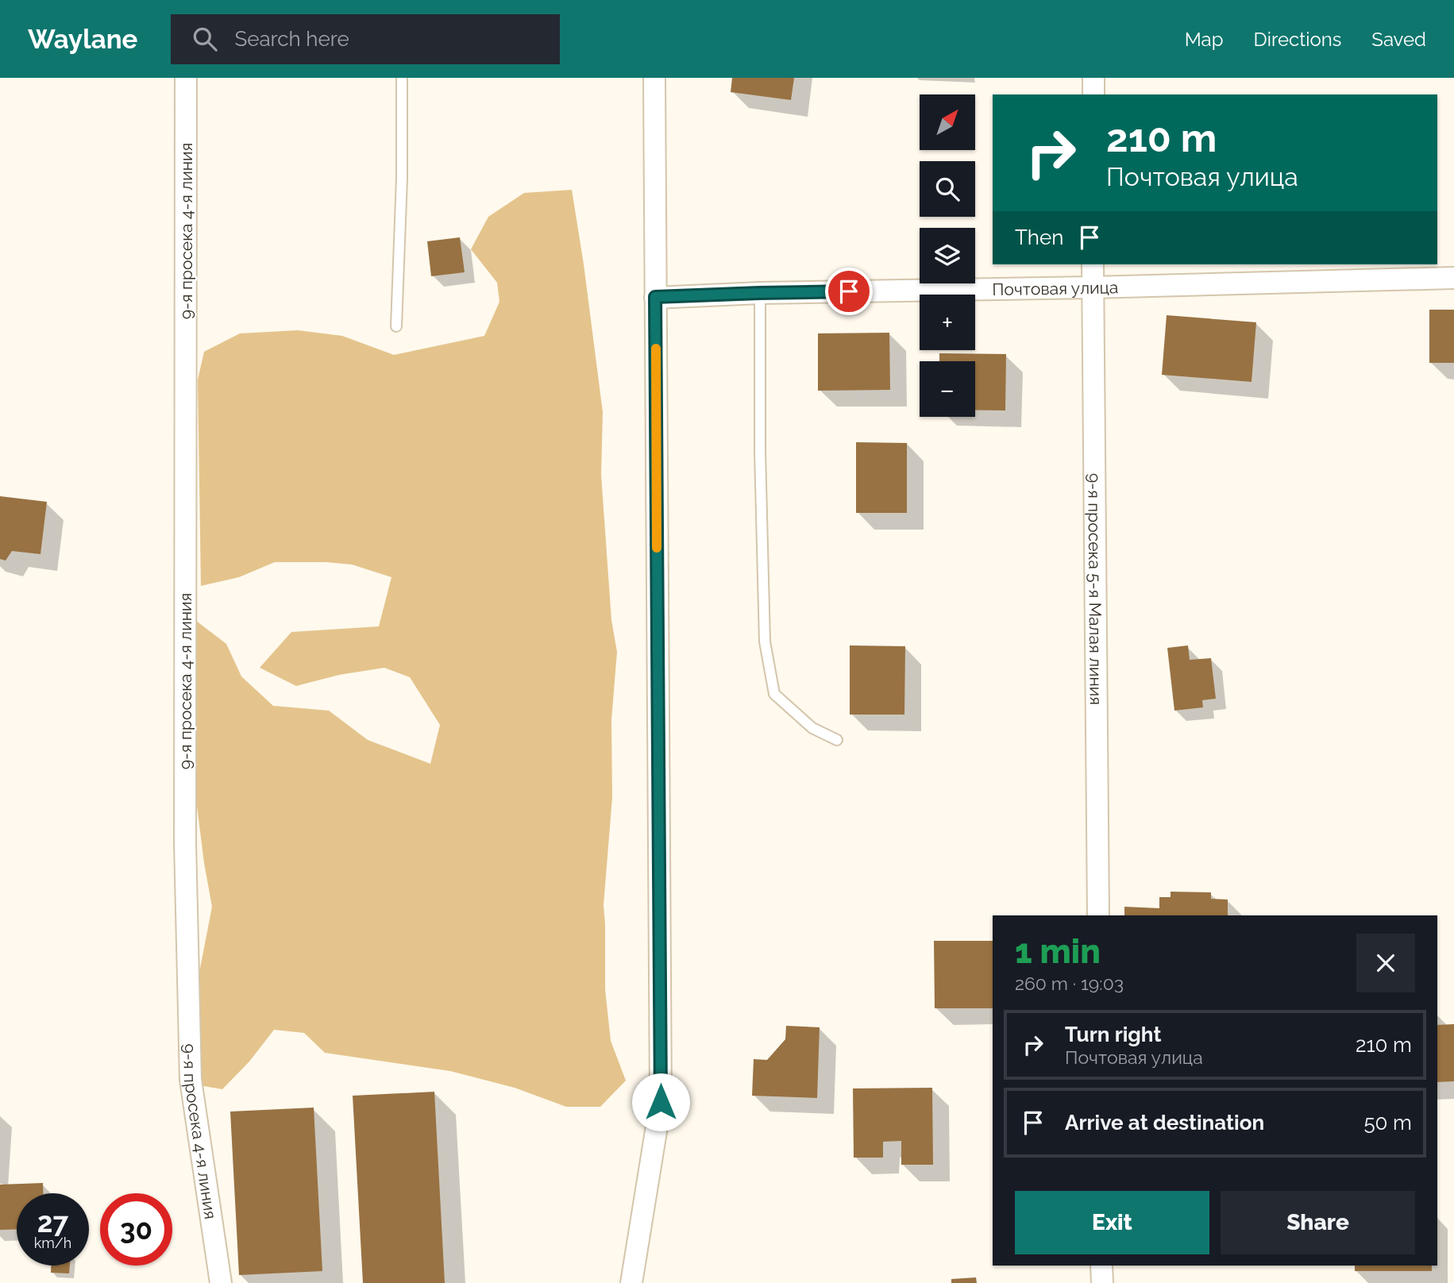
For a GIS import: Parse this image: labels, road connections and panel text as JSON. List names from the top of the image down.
{
  "streets": {
    "street": ["9-я просека 4-я линия", "Почтовая улица", "9-я просека 5-я Малая линия"]
  },
  "crossings": [
    ["Почтовая улица", "9-я просека 5-я Малая линия"]
  ],
  "north": "top right",
  "page": {
    "header": "Waylane",
    "search": "Search here",
    "nav": ["Map", "Directions", "Saved"],
    "map_buttons": ["+", "−"],
    "turn": ["210 m", "Почтовая улица"],
    "then": "Then",
    "heading": ["1 min", "260 m · 19:03"],
    "list": [
      {
        "name": "Turn right",
        "note": "Почтовая улица",
        "value": "210 m"
      },
      {
        "name": "Arrive at destination",
        "value": "50 m"
      }
    ],
    "buttons": ["Exit", "Share"],
    "speed": "27 km/h",
    "limit": "30"
  }
}
